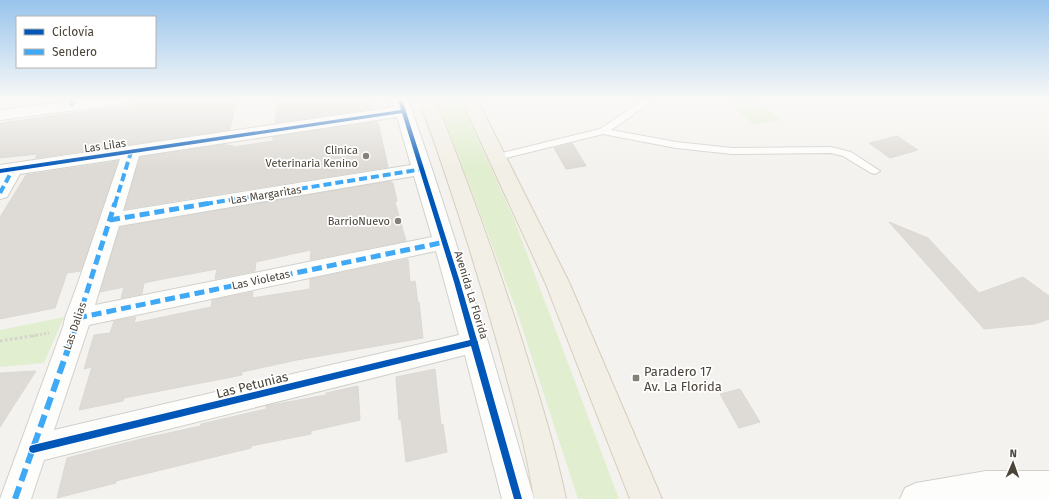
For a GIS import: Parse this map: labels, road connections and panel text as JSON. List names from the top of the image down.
{
  "streets": {
    "main road": ["Avenida La Florida"],
    "street": [
      "Las Lilas",
      "Las Margaritas",
      "Las Violetas",
      "Las Dalias",
      "Las Petunias"
    ]
  },
  "crossings": [
    ["Las Lilas", "Las Dalias"],
    ["Las Margaritas", "Avenida La Florida"],
    ["Las Margaritas", "Las Dalias"],
    ["Las Violetas", "Avenida La Florida"],
    ["Las Violetas", "Las Dalias"],
    ["Avenida La Florida", "Las Petunias"],
    ["Las Dalias", "Las Petunias"]
  ],
  "places": {
    "other": ["Clinica Veterinaria Kenino", "BarrioNuevo"],
    "transit": ["Paradero 17 Av. La Florida"]
  },
  "legend": ["Ciclovía", "Sendero"],
  "north": "top"
}
